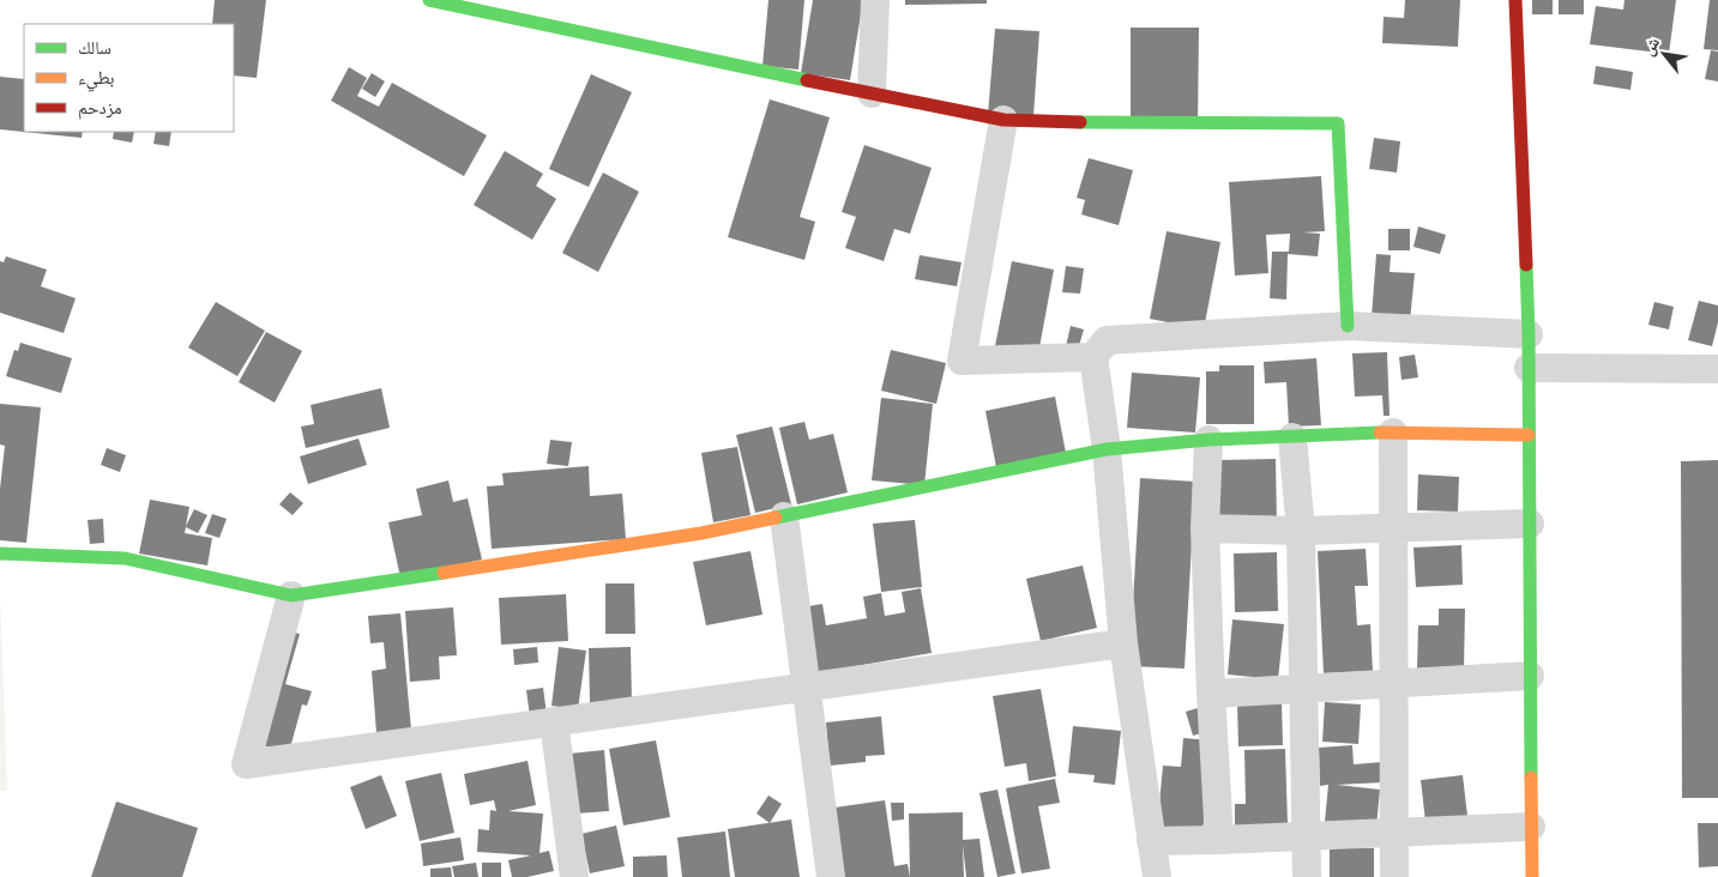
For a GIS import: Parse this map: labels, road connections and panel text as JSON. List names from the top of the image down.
{
  "legend": ["سالك", "بطيء", "مزدحم"],
  "north": "top left"
}
